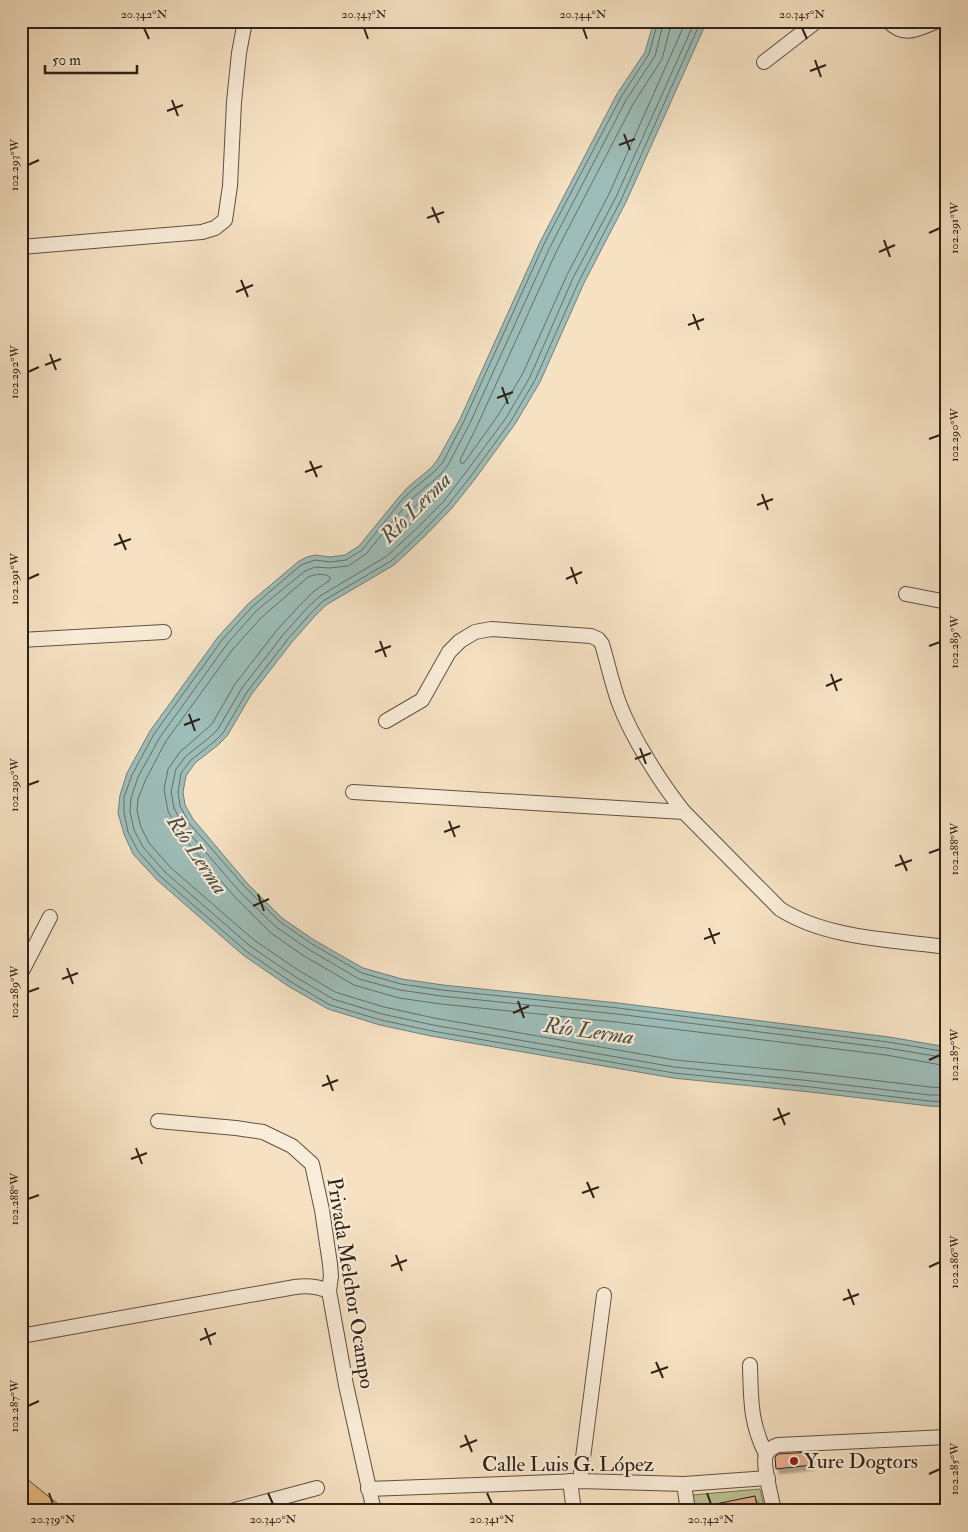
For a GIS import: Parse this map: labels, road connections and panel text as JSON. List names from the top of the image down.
{
  "streets": {
    "street": ["Privada Melchor Ocampo", "Calle Luis G. López"]
  },
  "crossings": [
    ["Privada Melchor Ocampo", "Calle Luis G. López"]
  ],
  "water": ["Río Lerma"],
  "places": ["Yure Dogtors"],
  "scale_bar": "50 m",
  "coordinates": [
    "20.342°N",
    "20.343°N",
    "20.344°N",
    "20.345°N",
    "102.293°W",
    "102.291°W",
    "102.292°W",
    "102.290°W",
    "102.289°W",
    "102.288°W",
    "102.287°W",
    "102.286°W",
    "102.285°W",
    "20.339°N",
    "20.340°N",
    "20.341°N"
  ]
}
